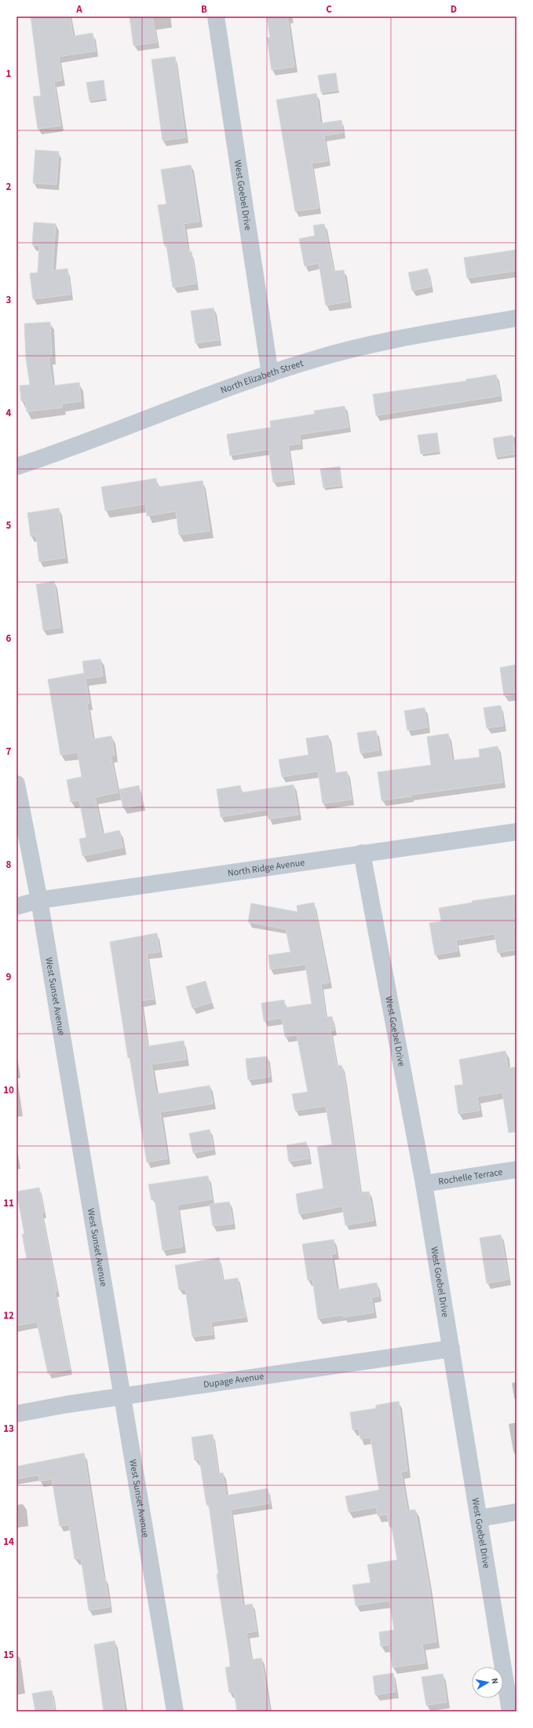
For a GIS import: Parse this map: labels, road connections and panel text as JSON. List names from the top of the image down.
{
  "streets": {
    "street": [
      "West Goebel Drive",
      "North Elizabeth Street",
      "North Ridge Avenue",
      "West Sunset Avenue",
      "Rochelle Terrace",
      "Dupage Avenue"
    ]
  },
  "crossings": [
    ["West Goebel Drive", "North Elizabeth Street"],
    ["West Goebel Drive", "North Ridge Avenue"],
    ["West Goebel Drive", "Rochelle Terrace"],
    ["West Goebel Drive", "Dupage Avenue"],
    ["North Ridge Avenue", "West Sunset Avenue"],
    ["West Sunset Avenue", "Dupage Avenue"]
  ],
  "north": "right",
  "grid": {
    "columns": [
      "A",
      "B",
      "C",
      "D"
    ],
    "rows": [
      "1",
      "2",
      "3",
      "4",
      "5",
      "6",
      "7",
      "8",
      "9",
      "10",
      "11",
      "12",
      "13",
      "14",
      "15"
    ]
  }
}
